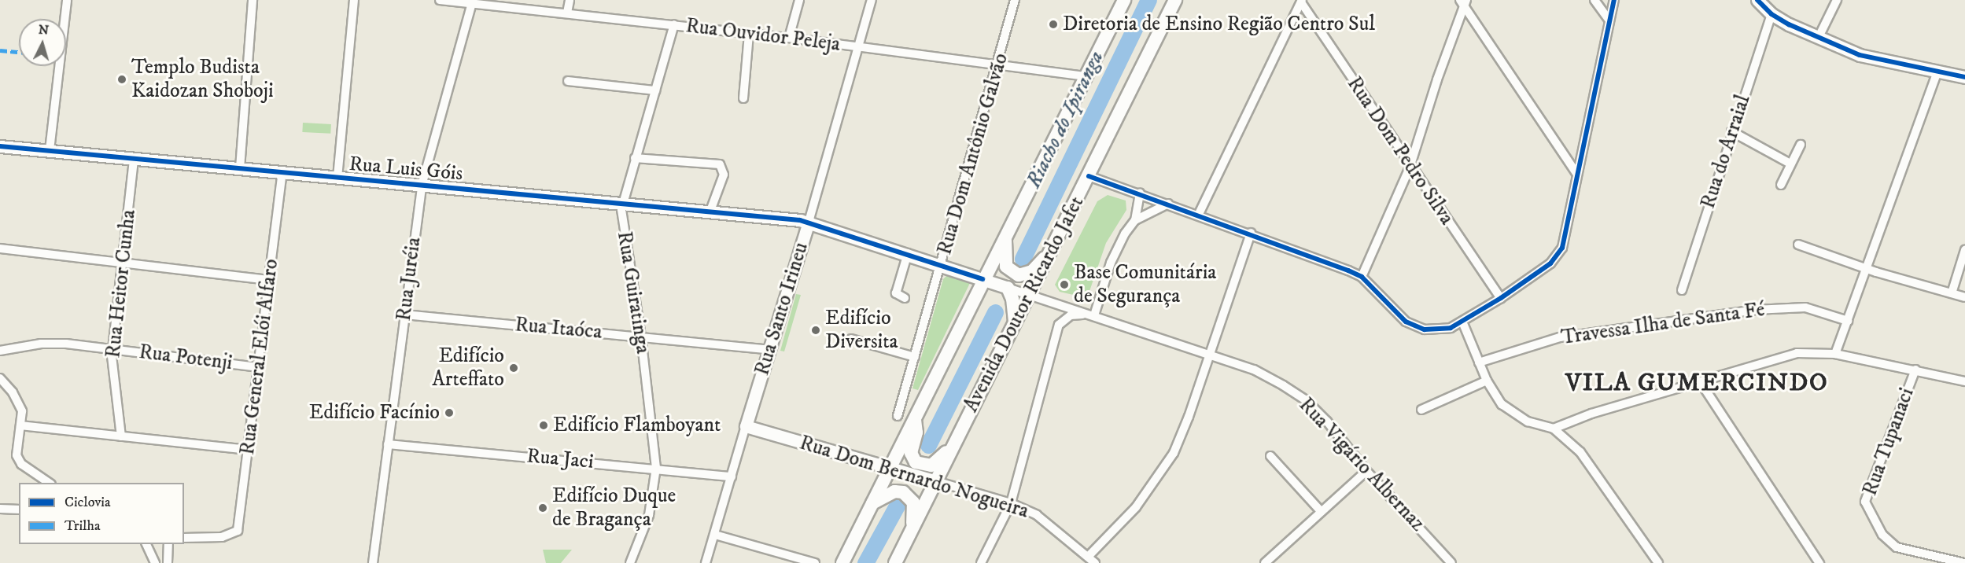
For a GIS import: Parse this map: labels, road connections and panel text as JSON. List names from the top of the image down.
{
  "streets": {
    "main road": ["Avenida Doutor Ricardo Jafet"],
    "street": [
      "Rua Ouvidor Peleja",
      "Rua Dom Pedro Silva",
      "Rua do Arraial",
      "Rua Dom Antônio Galvão",
      "Rua Luis Góis",
      "Rua Juréia",
      "Rua Heitor Cunha",
      "Rua Guiratinga",
      "Rua Santo Irineu",
      "Travessa Ilha de Santa Fé",
      "Rua Itaóca",
      "Rua General Elói Alfaro",
      "Rua Potenji",
      "Rua Tupanaci",
      "Rua Jaci",
      "Rua Vigário Albernaz",
      "Rua Dom Bernardo Nogueira"
    ]
  },
  "crossings": [
    ["Rua Ouvidor Peleja", "Rua Dom Antônio Galvão"],
    ["Rua Ouvidor Peleja", "Rua Juréia"],
    ["Rua Ouvidor Peleja", "Rua Guiratinga"],
    ["Rua Ouvidor Peleja", "Rua Santo Irineu"],
    ["Rua Dom Antônio Galvão", "Rua Vigário Albernaz"],
    ["Rua Luis Góis", "Rua Juréia"],
    ["Rua Luis Góis", "Rua Heitor Cunha"],
    ["Rua Luis Góis", "Rua Guiratinga"],
    ["Rua Luis Góis", "Rua Santo Irineu"],
    ["Rua Luis Góis", "Rua General Elói Alfaro"],
    ["Rua Luis Góis", "Rua Vigário Albernaz"],
    ["Rua Juréia", "Rua Itaóca"],
    ["Rua Juréia", "Rua Jaci"],
    ["Rua Heitor Cunha", "Rua Potenji"],
    ["Rua Guiratinga", "Rua Itaóca"],
    ["Rua Guiratinga", "Rua Jaci"],
    ["Avenida Doutor Ricardo Jafet", "Rua Vigário Albernaz"],
    ["Avenida Doutor Ricardo Jafet", "Rua Dom Bernardo Nogueira"],
    ["Rua Santo Irineu", "Rua Itaóca"],
    ["Rua Santo Irineu", "Rua Jaci"],
    ["Rua Santo Irineu", "Rua Vigário Albernaz"],
    ["Rua Santo Irineu", "Rua Dom Bernardo Nogueira"],
    ["Rua General Elói Alfaro", "Rua Potenji"]
  ],
  "districts": ["VILA GUMERCINDO"],
  "water": ["Riacho do Ipiranga"],
  "places": [
    "Diretoria de Ensino Região Centro Sul",
    "Templo Budista Kaidozan Shoboji",
    "Base Comunitária de Segurança",
    "Edifício Diversita",
    "Edifício Arteffato",
    "Edifício Facínio",
    "Edifício Flamboyant",
    "Edifício Duque de Bragança"
  ],
  "legend": ["Ciclovia", "Trilha"],
  "north": "top"
}
